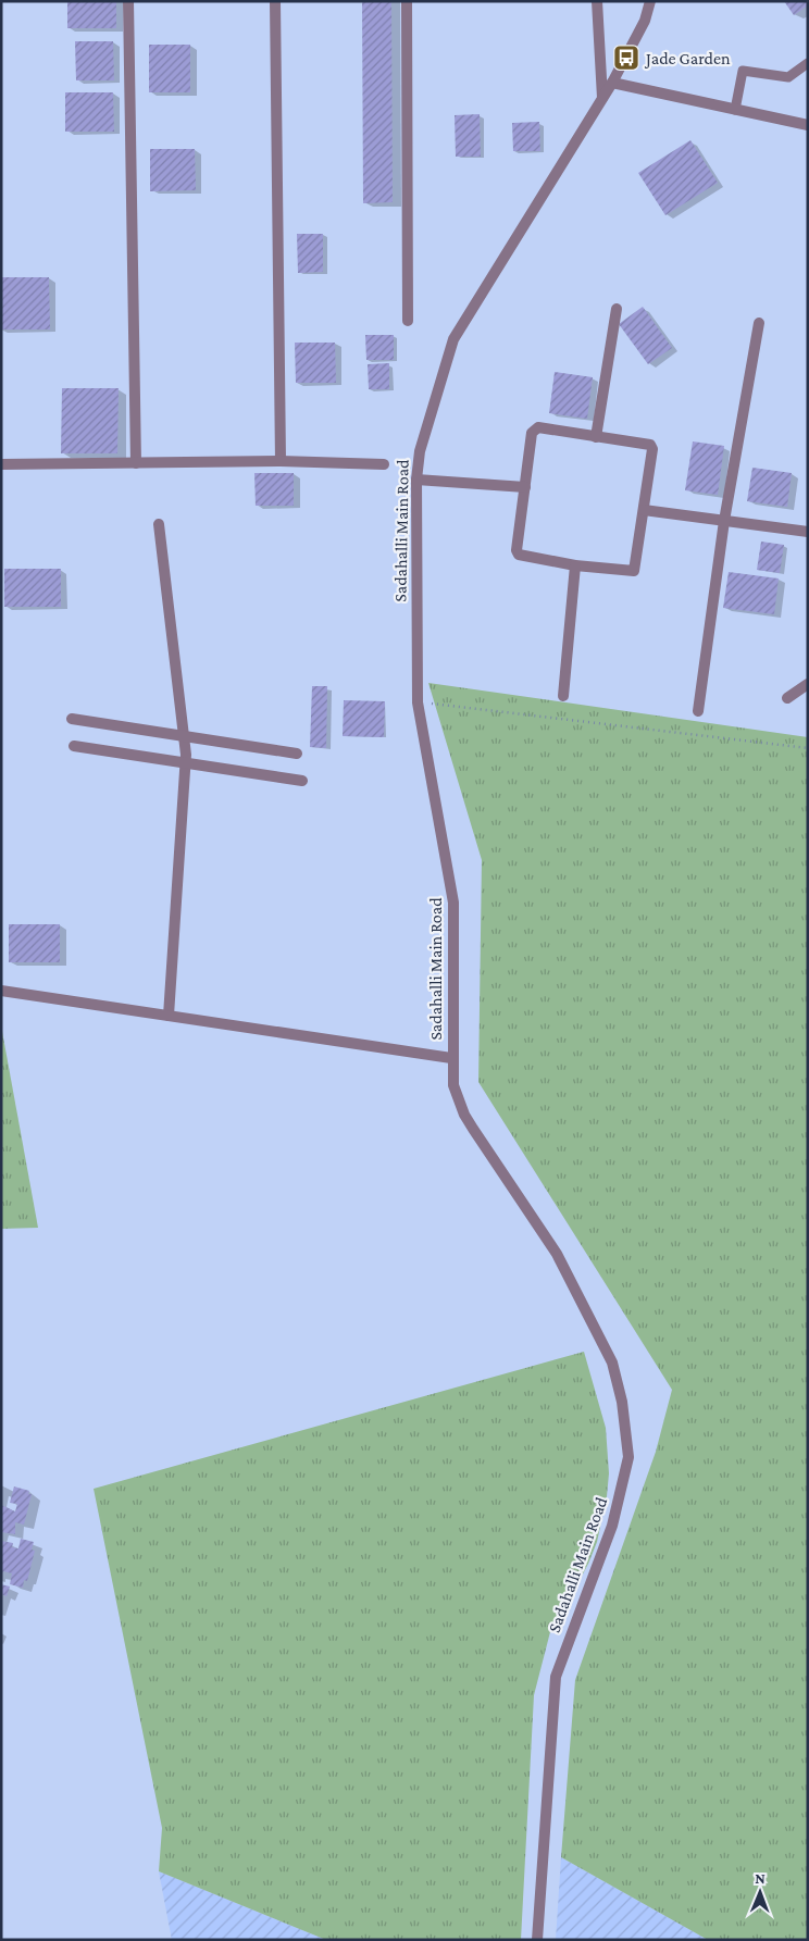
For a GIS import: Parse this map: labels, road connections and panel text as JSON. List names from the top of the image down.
{
  "streets": {
    "street": ["Sadahalli Main Road"]
  },
  "places": {
    "bus stop": ["Jade Garden"]
  },
  "north": "top"
}
